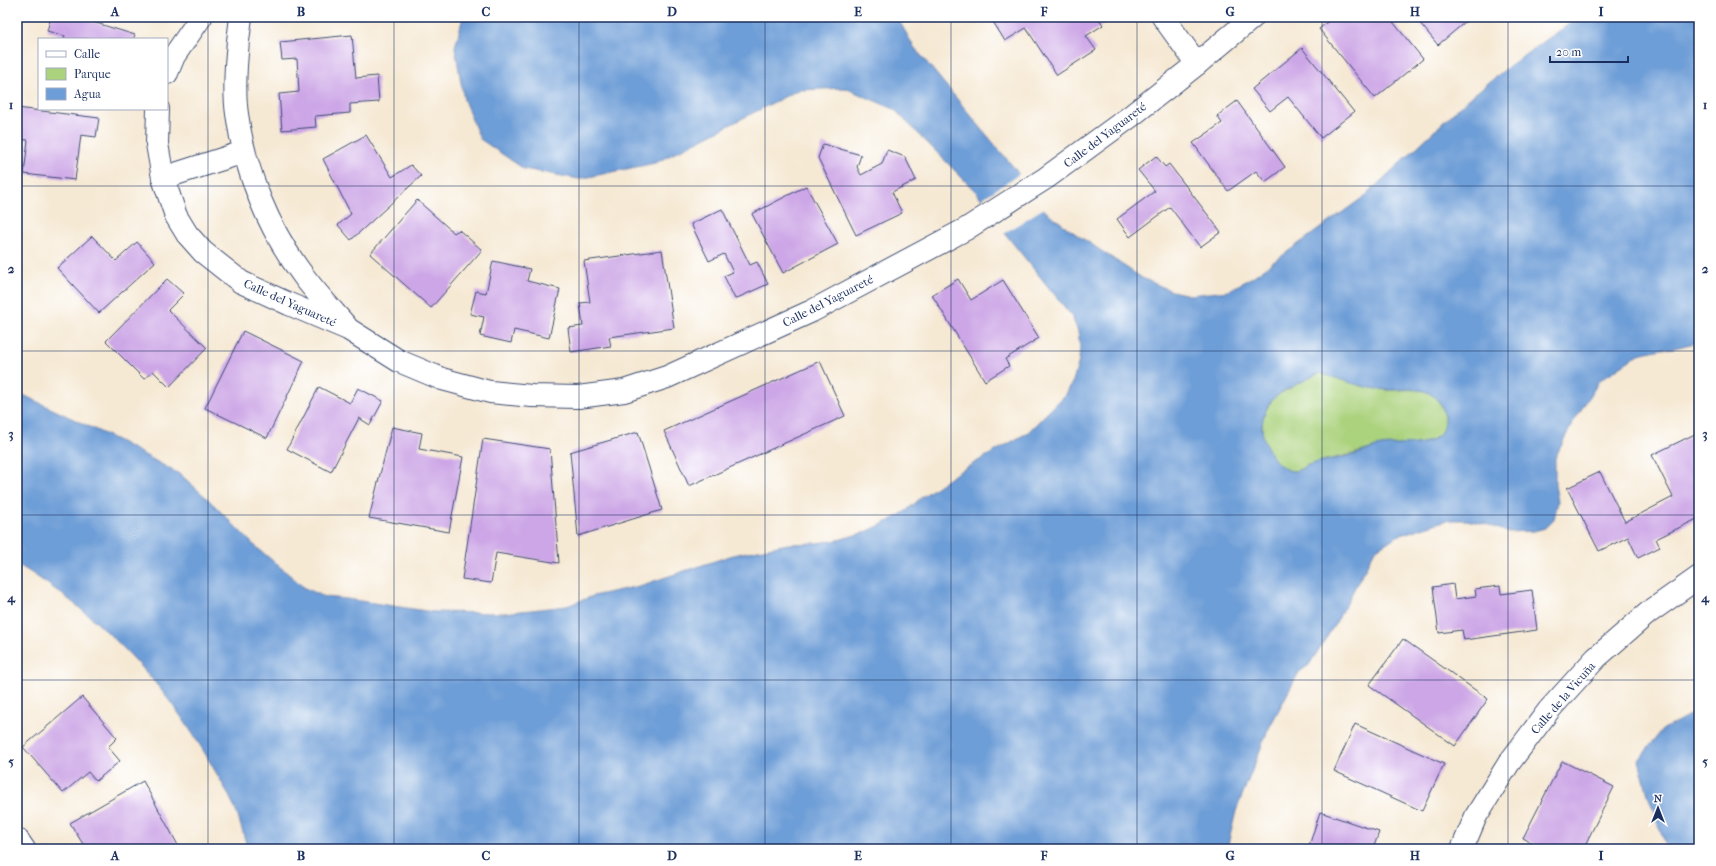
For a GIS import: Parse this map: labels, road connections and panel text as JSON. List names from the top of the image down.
{
  "streets": {
    "street": ["Calle del Yaguareté", "Calle de la Vicuña"]
  },
  "legend": ["Calle", "Parque", "Agua"],
  "scale_bar": "20 m",
  "north": "top",
  "grid": {
    "columns": [
      "A",
      "B",
      "C",
      "D",
      "E",
      "F",
      "G",
      "H",
      "I"
    ],
    "rows": [
      "1",
      "2",
      "3",
      "4",
      "5"
    ]
  }
}
